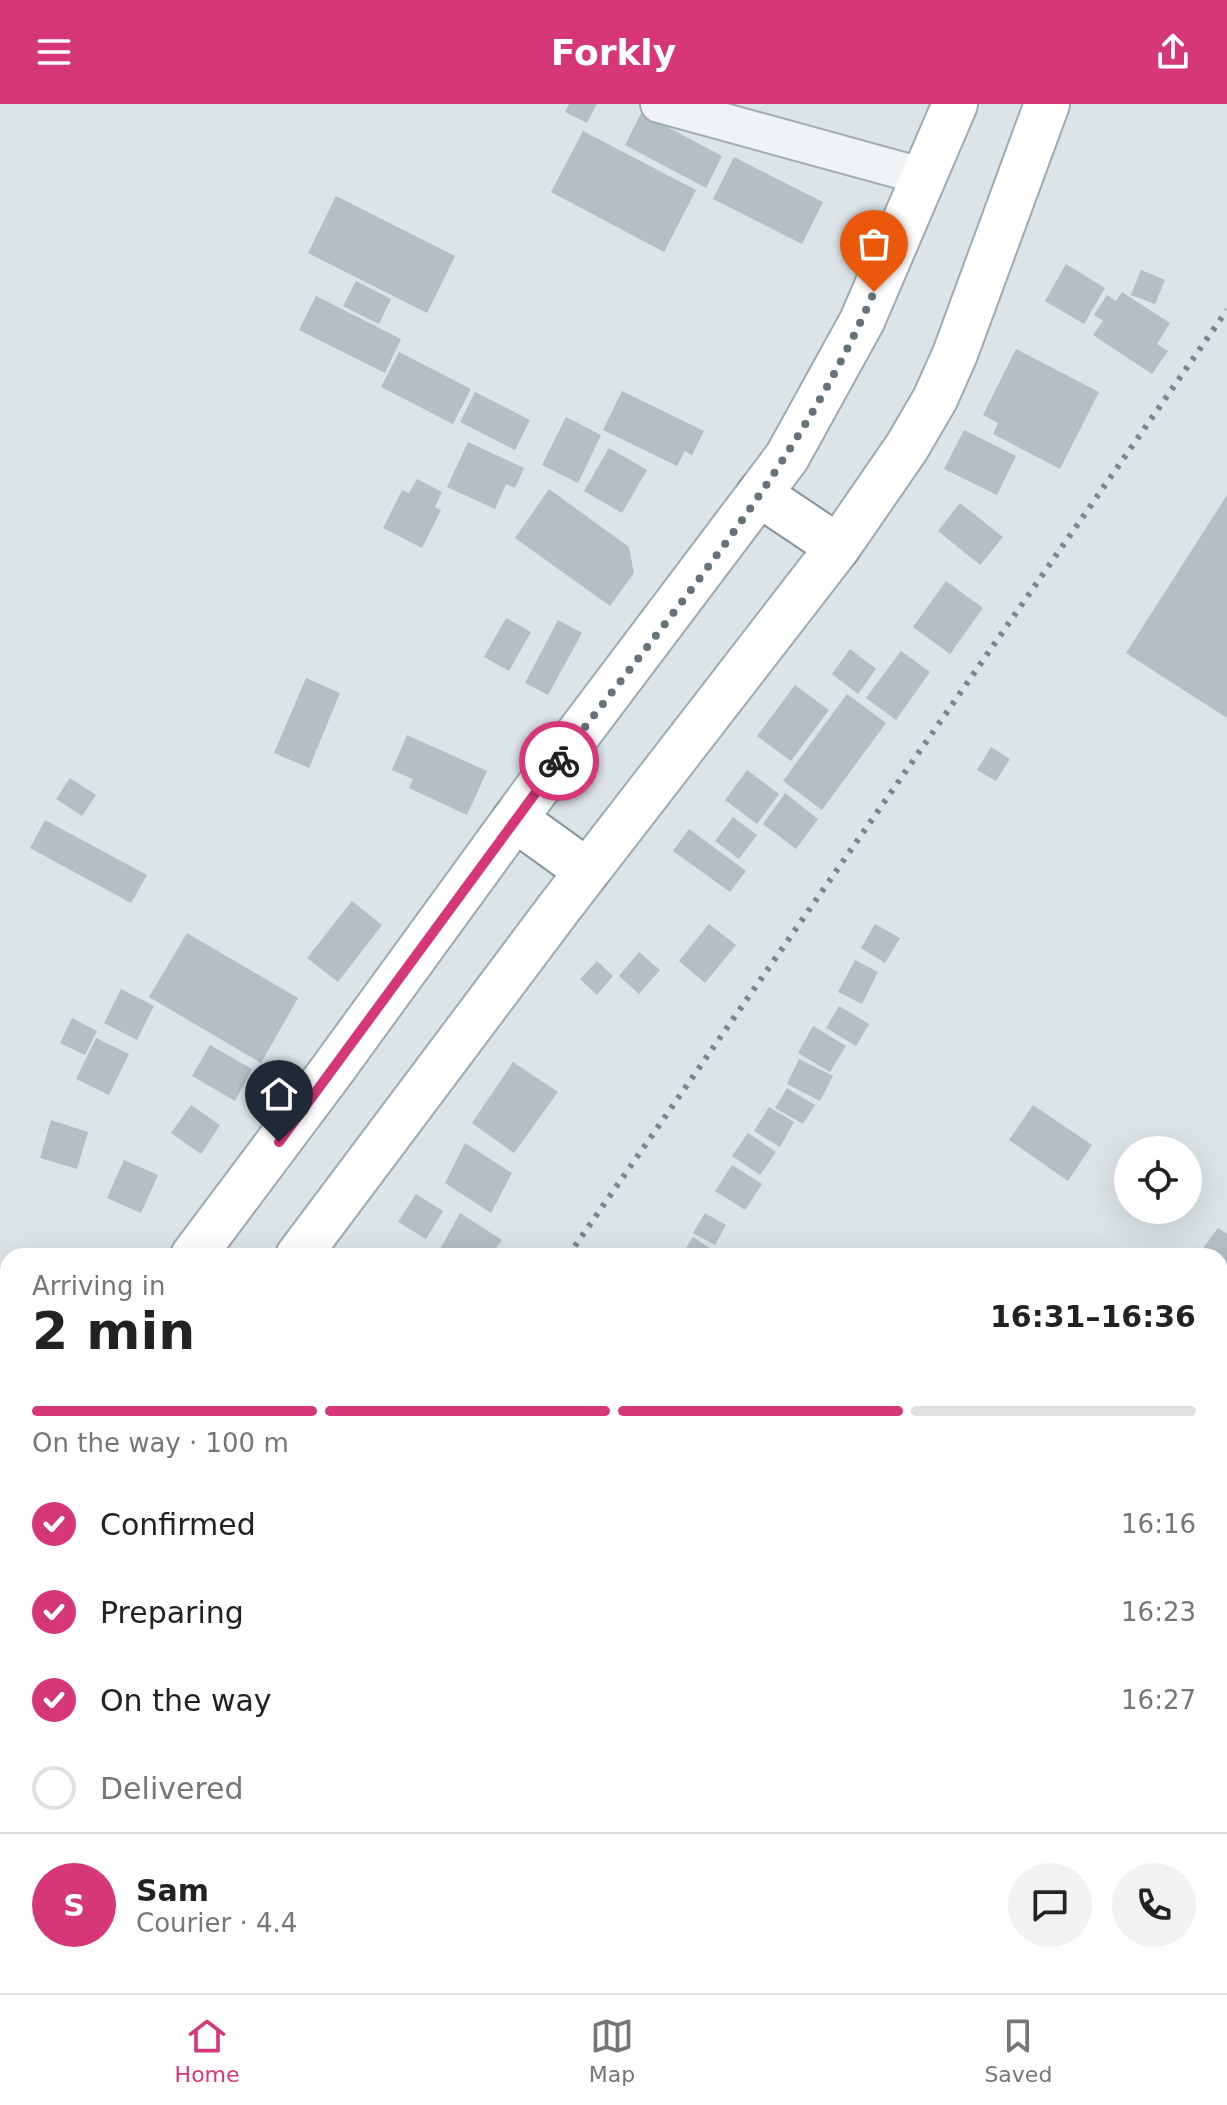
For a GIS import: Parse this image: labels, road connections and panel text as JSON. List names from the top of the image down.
{
  "page": {
    "header": "Forkly",
    "heading": ["2 min", "Arriving in", "16:31–16:36"],
    "panel": ["Sam", "Courier · 4.4"],
    "bar": "On the way · 100 m",
    "list": [
      ["Confirmed", "16:16"],
      ["Preparing", "16:23"],
      ["On the way", "16:27"],
      "Delivered"
    ],
    "round": "S",
    "tabs": ["Home", "Map", "Saved"]
  }
}
